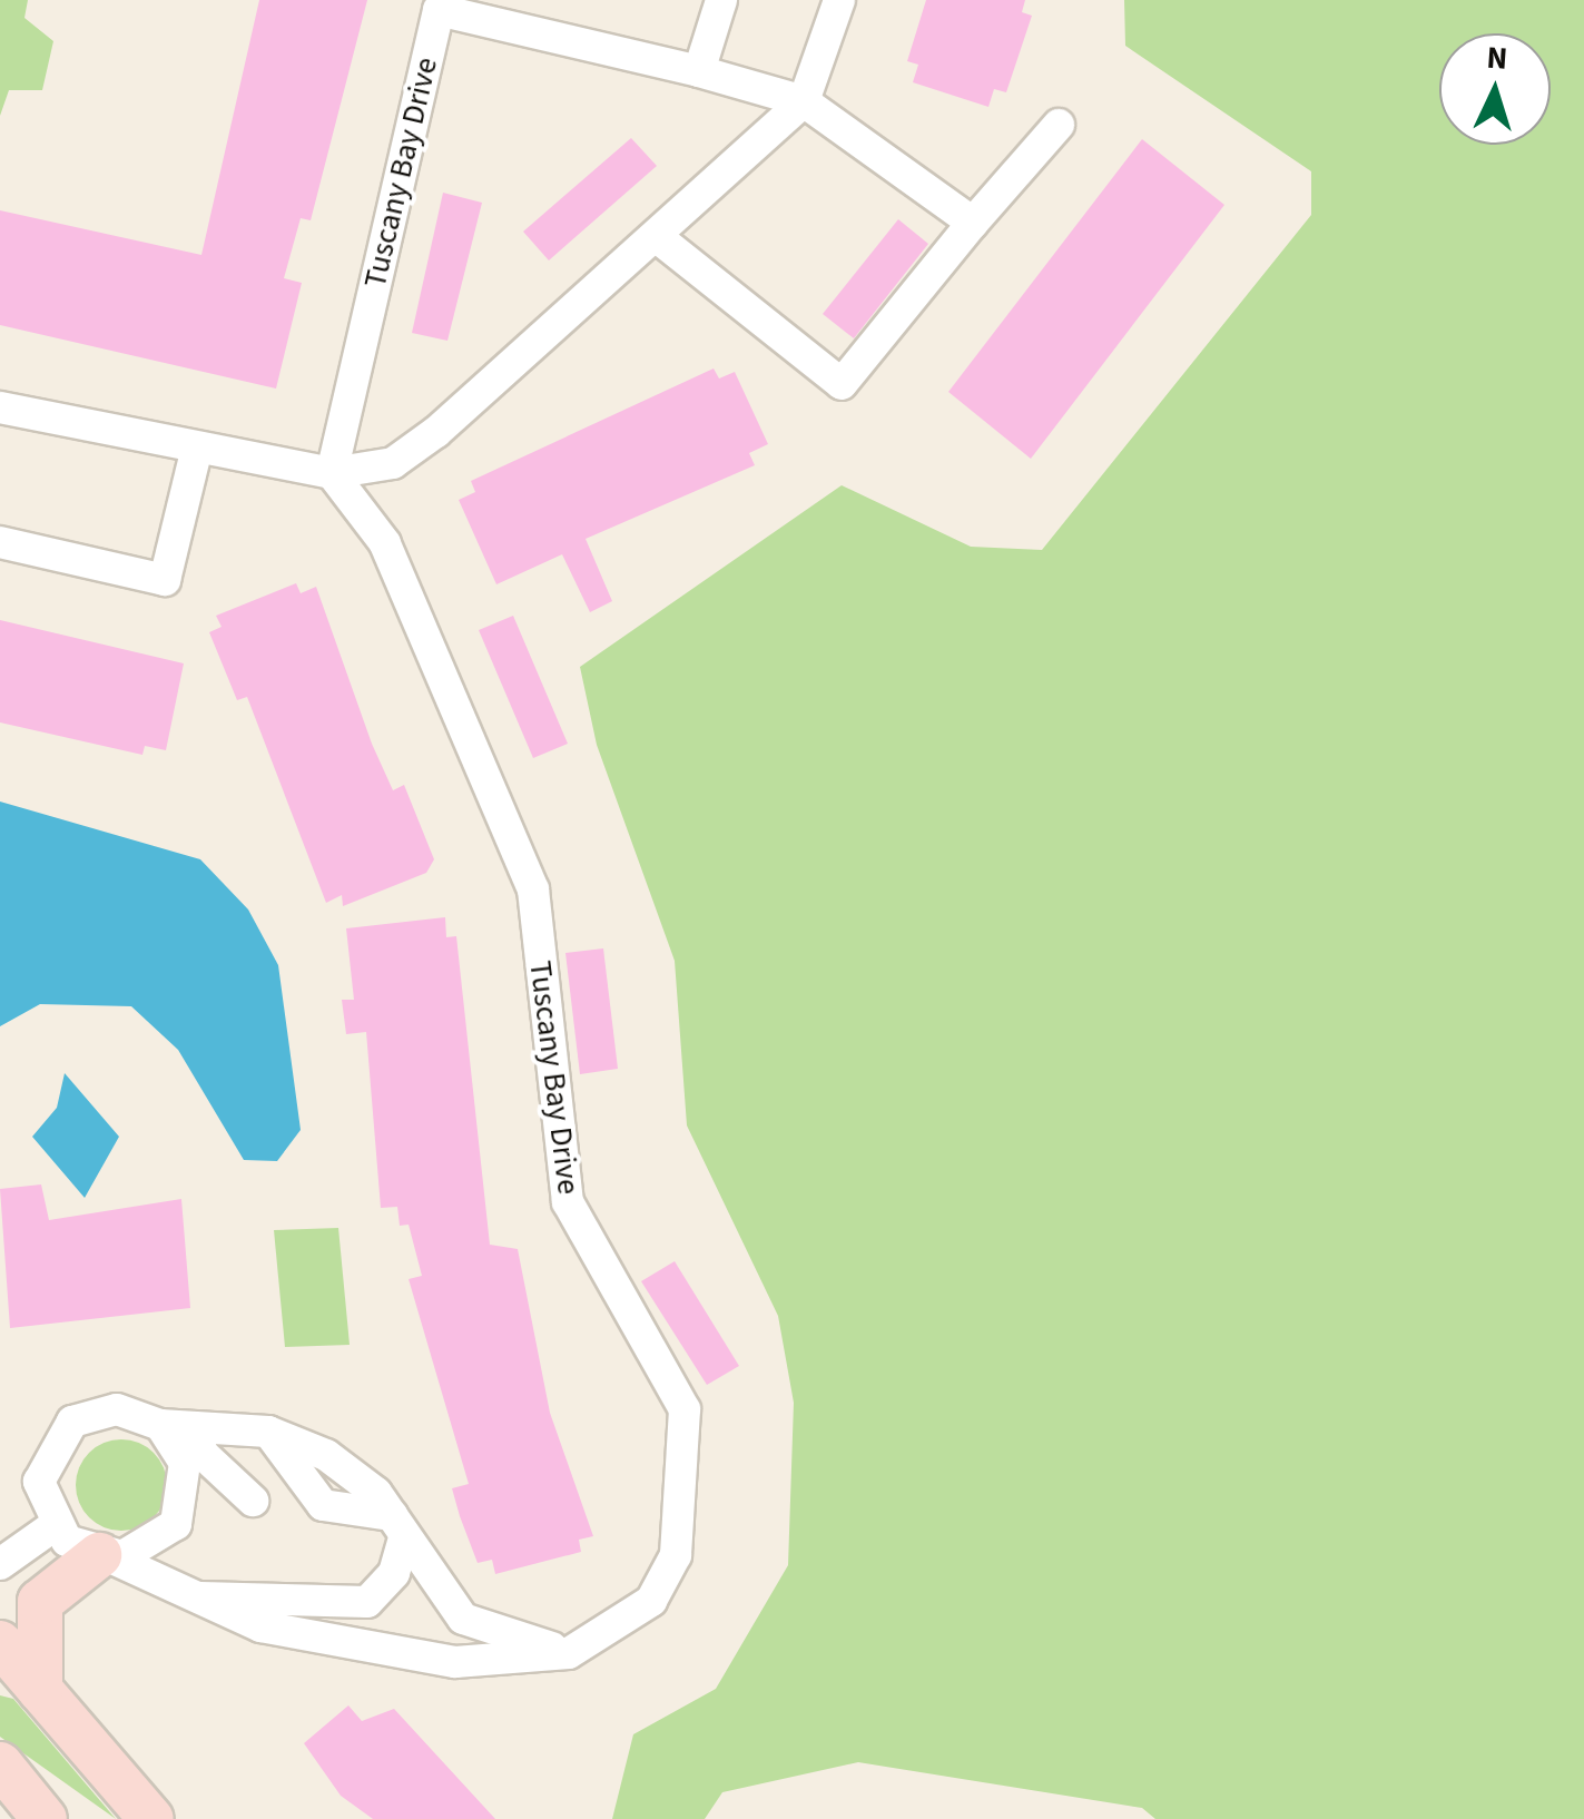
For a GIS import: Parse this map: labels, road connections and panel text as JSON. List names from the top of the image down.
{
  "streets": {
    "street": ["Tuscany Bay Drive"]
  },
  "north": "top"
}
